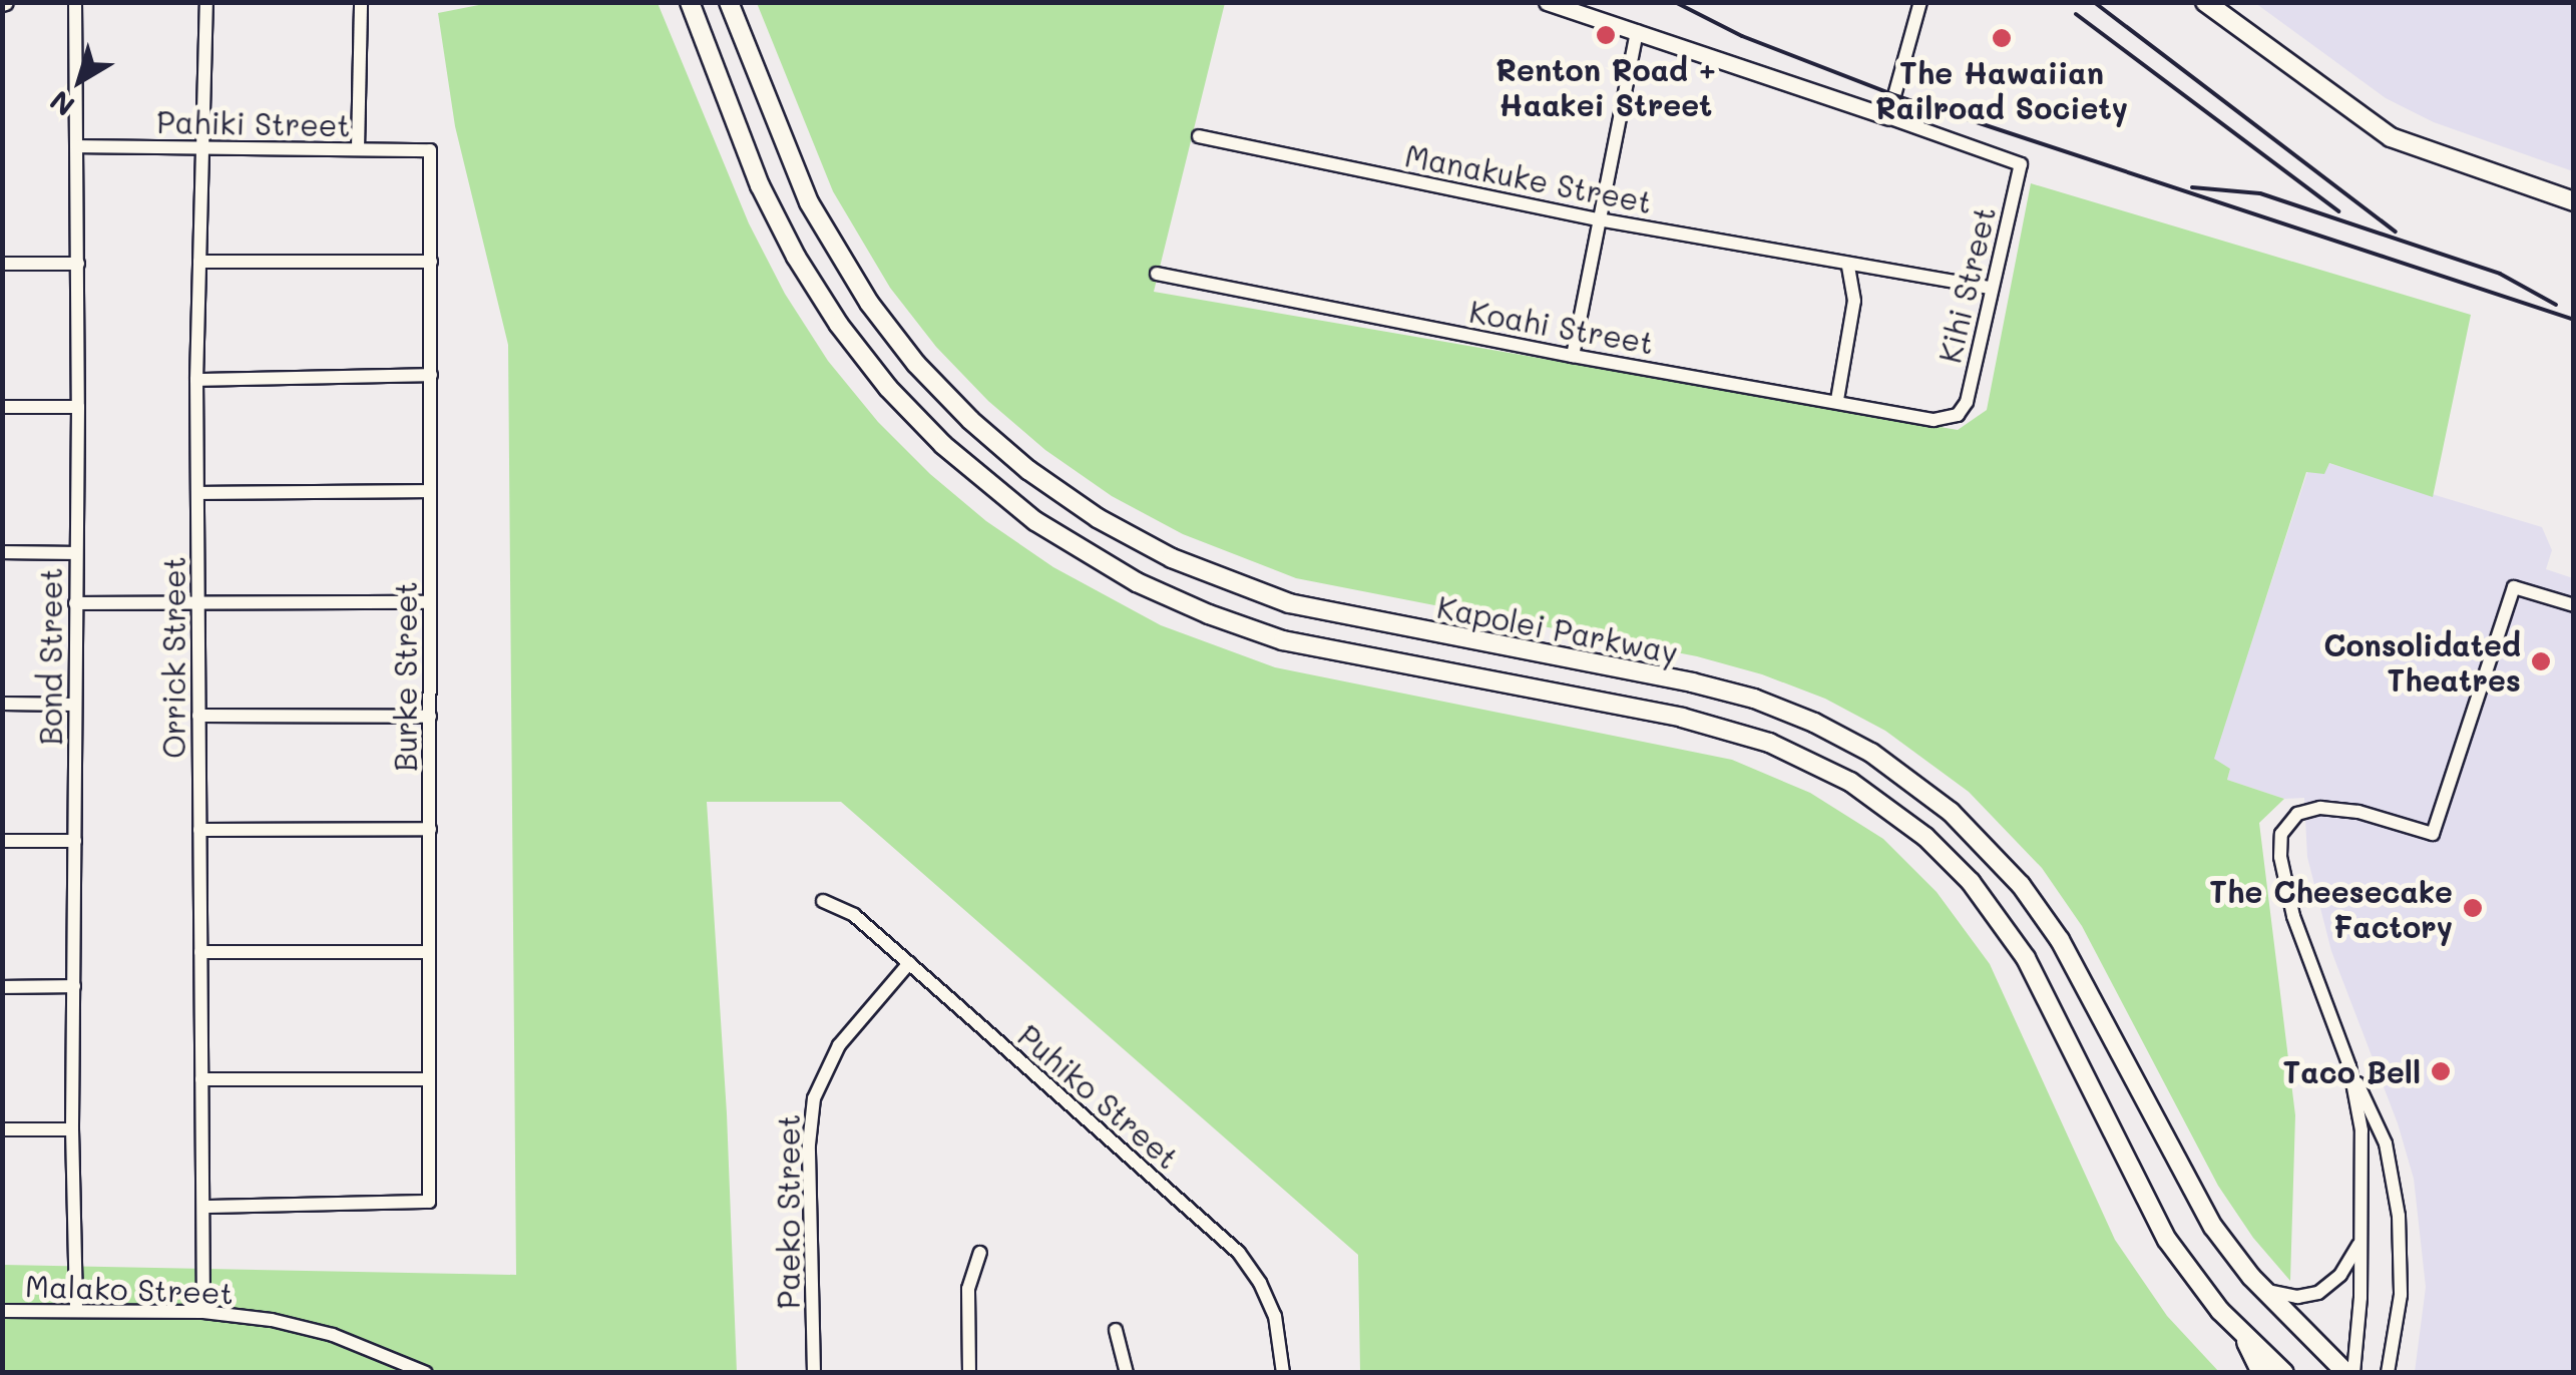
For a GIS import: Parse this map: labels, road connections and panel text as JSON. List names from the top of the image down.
{
  "streets": {
    "main road": ["Kapolei Parkway"],
    "street": [
      "Pahiki Street",
      "Manakuke Street",
      "Kihi Street",
      "Koahi Street",
      "Bond Street",
      "Orrick Street",
      "Burke Street",
      "Puhiko Street",
      "Paeko Street",
      "Malako Street"
    ]
  },
  "crossings": [
    ["Pahiki Street", "Bond Street"],
    ["Pahiki Street", "Orrick Street"],
    ["Pahiki Street", "Burke Street"],
    ["Manakuke Street", "Kihi Street"],
    ["Kihi Street", "Koahi Street"],
    ["Bond Street", "Malako Street"],
    ["Orrick Street", "Burke Street"],
    ["Orrick Street", "Malako Street"],
    ["Puhiko Street", "Paeko Street"]
  ],
  "places": [
    "Renton Road + Haakei Street",
    "The Hawaiian Railroad Society",
    "Consolidated Theatres",
    "The Cheesecake Factory",
    "Taco Bell"
  ],
  "north": "bottom left"
}
